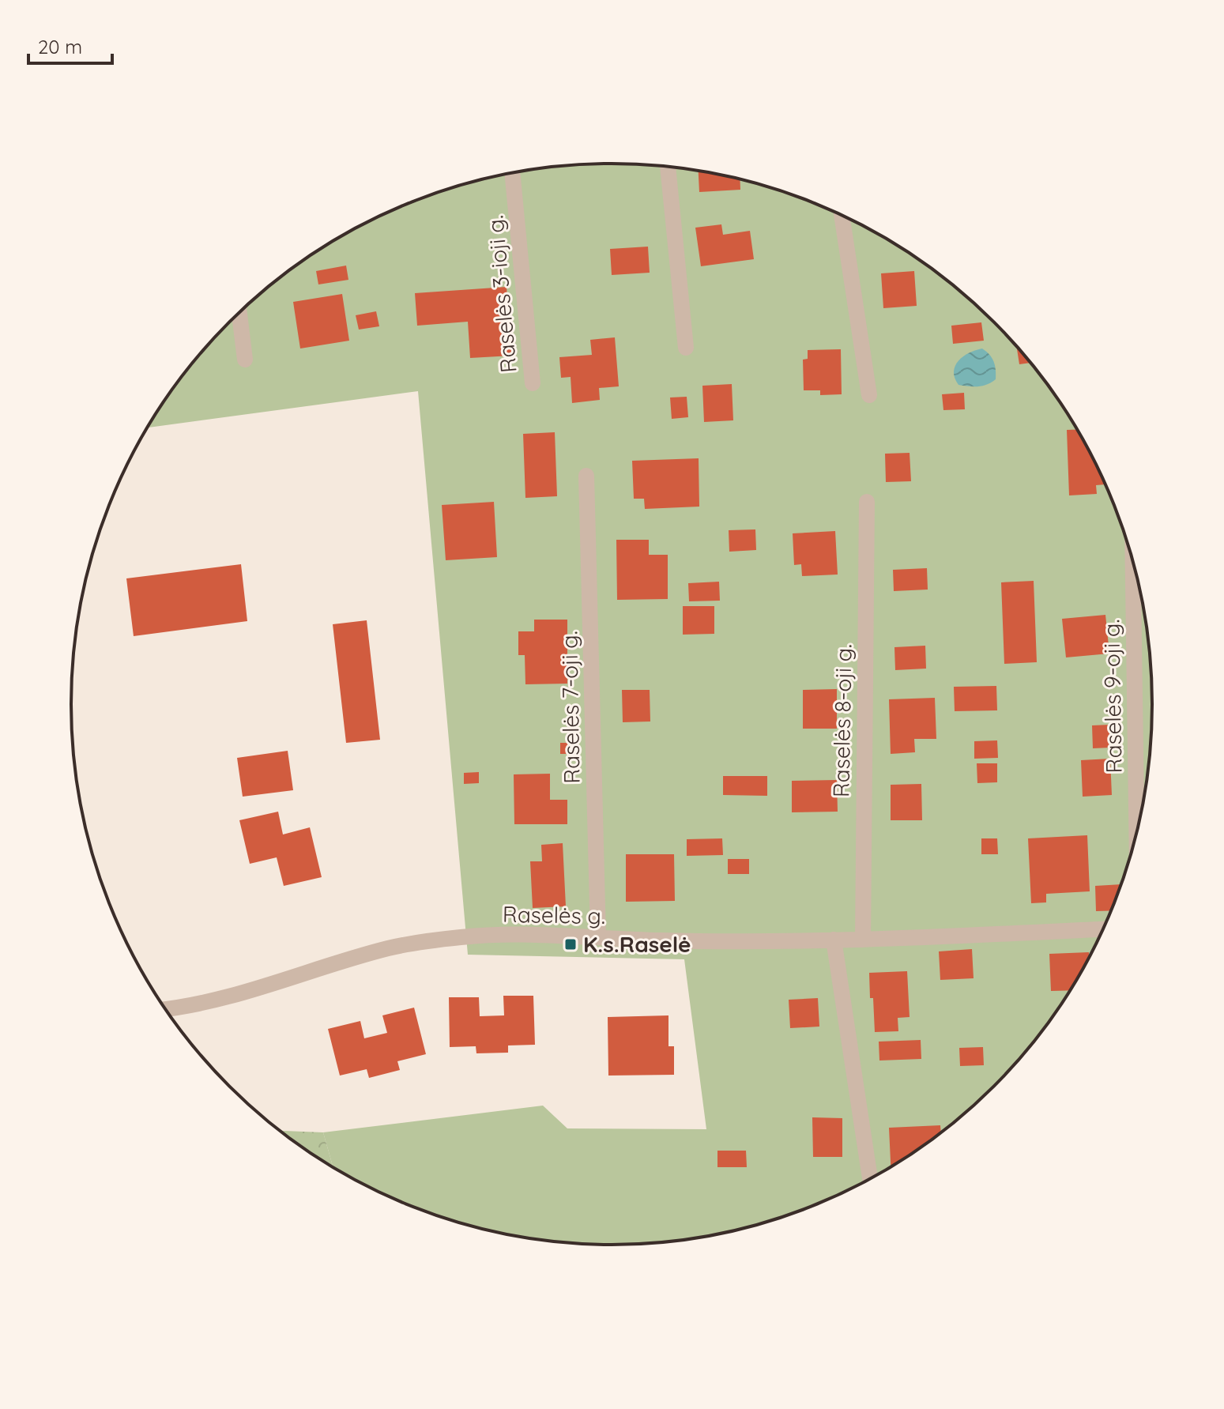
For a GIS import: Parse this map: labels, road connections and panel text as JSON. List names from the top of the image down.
{
  "streets": {
    "street": [
      "Raselės 3-ioji g.",
      "Raselės 9-oji g.",
      "Raselės 7-oji g.",
      "Raselės 8-oji g.",
      "Raselės g."
    ]
  },
  "crossings": [
    ["Raselės 7-oji g.", "Raselės g."],
    ["Raselės 8-oji g.", "Raselės g."]
  ],
  "places": {
    "transit": ["K.s.Raselė"]
  },
  "scale_bar": "20 m"
}
